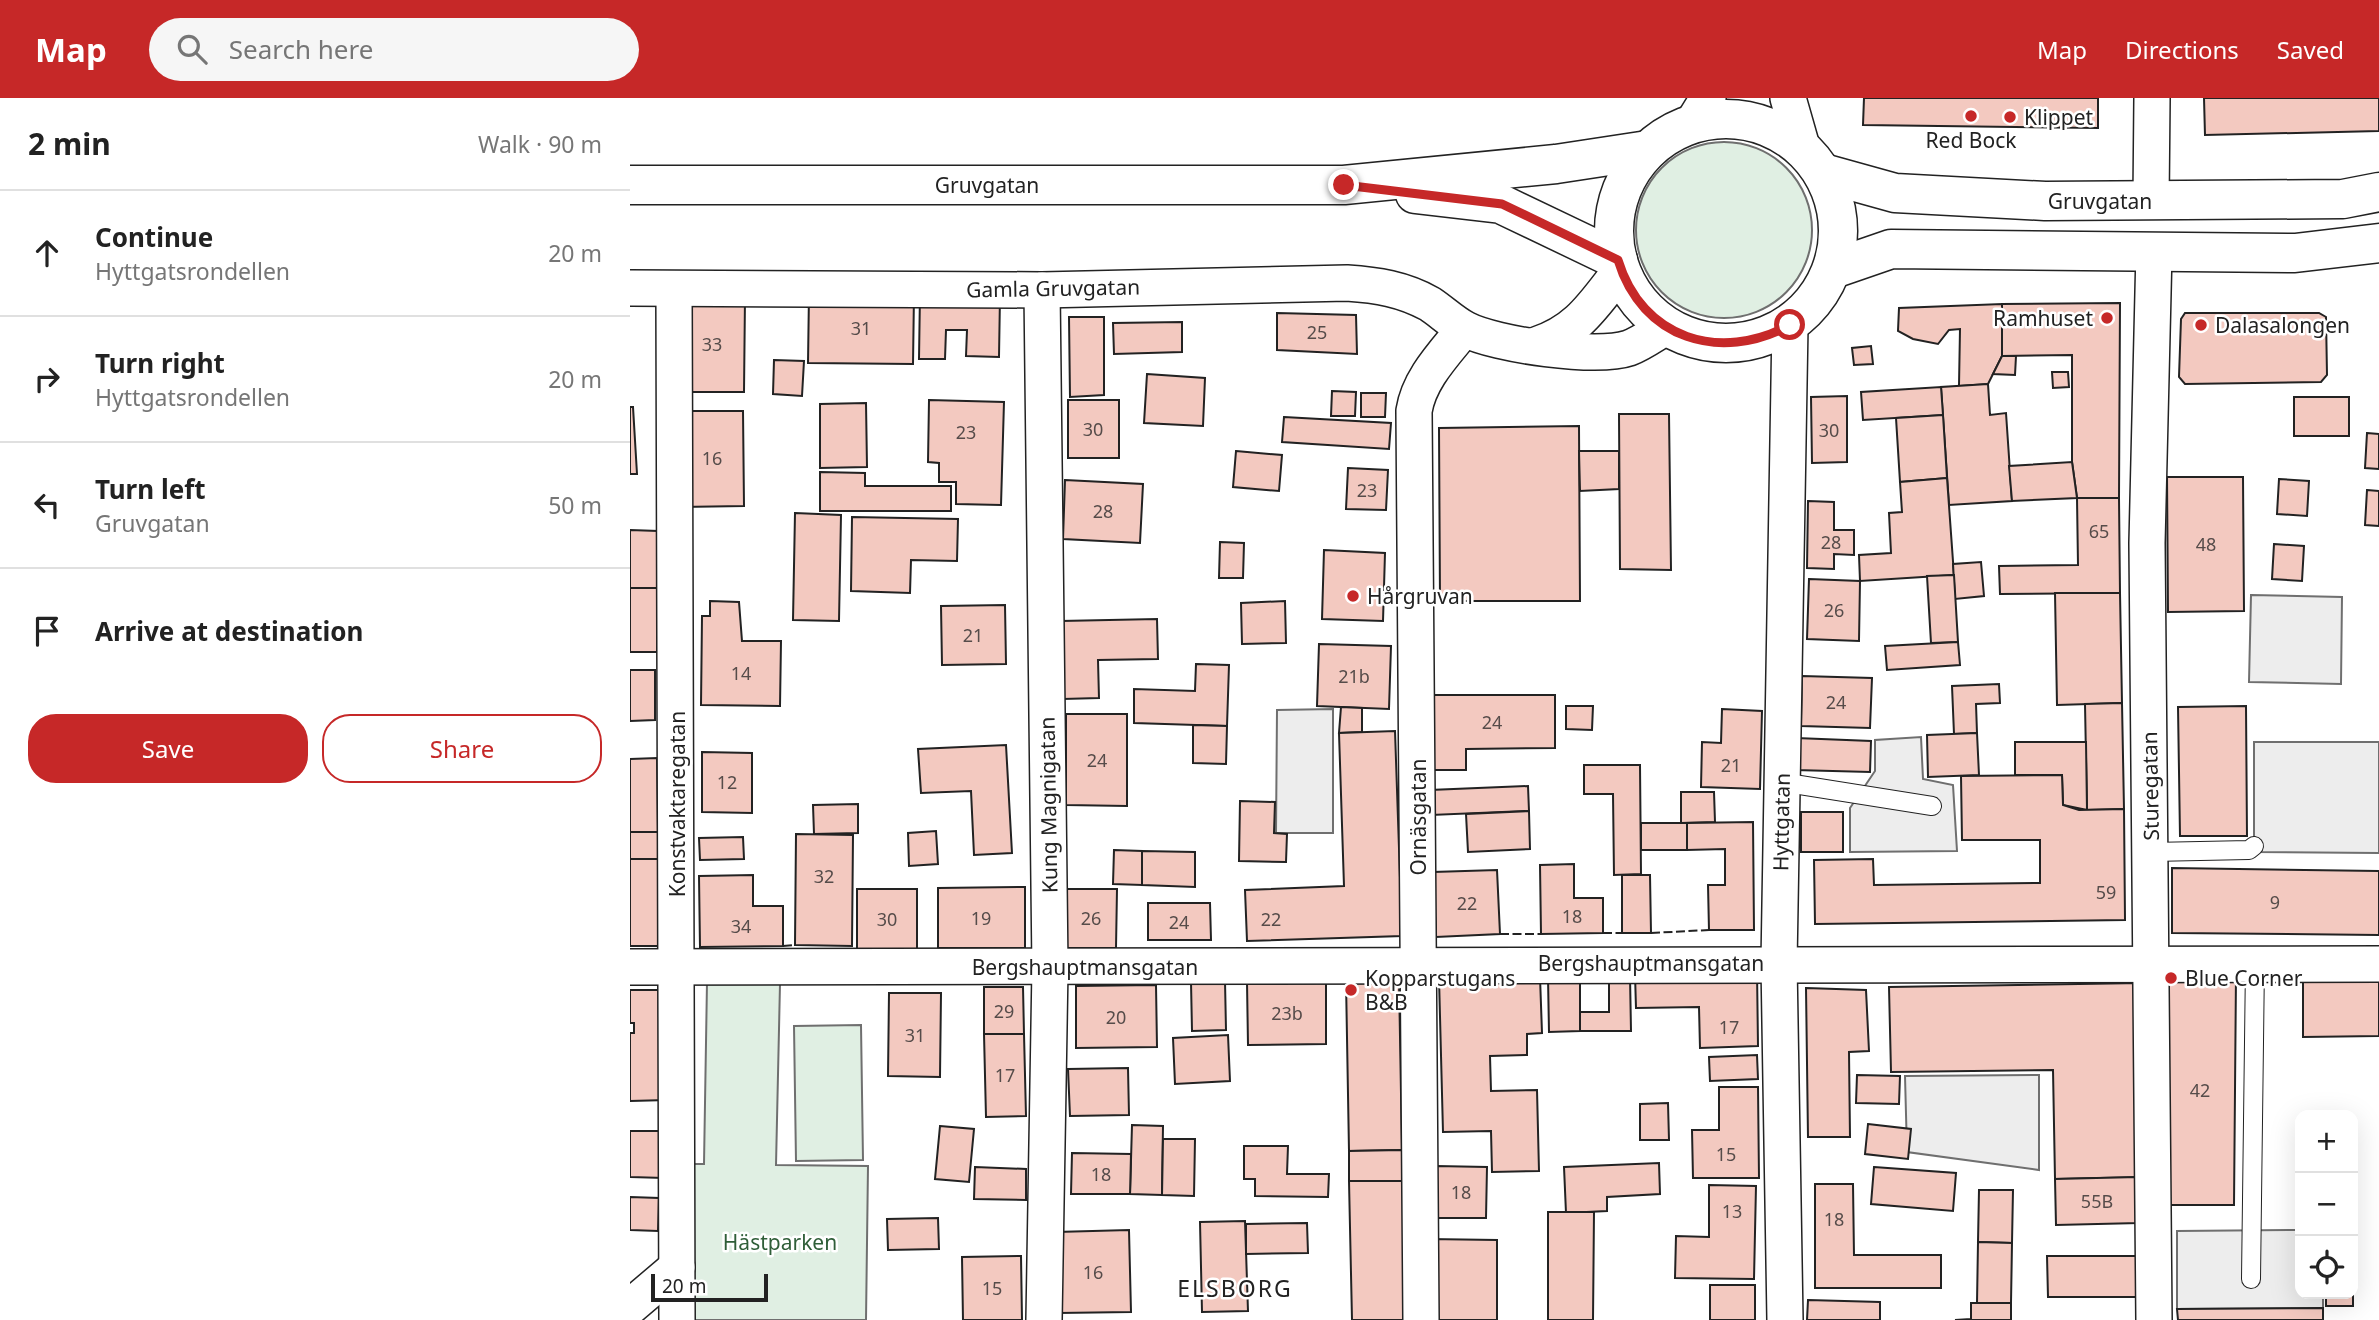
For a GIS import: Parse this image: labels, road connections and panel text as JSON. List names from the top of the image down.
{
  "streets": {
    "main road": ["Gruvgatan"],
    "street": [
      "Gamla Gruvgatan",
      "Sturegatan",
      "Konstvaktaregatan",
      "Kung Magnigatan",
      "Ornäsgatan",
      "Hyttgatan",
      "Bergshauptmansgatan"
    ]
  },
  "crossings": [
    ["Gruvgatan", "Gamla Gruvgatan"],
    ["Gruvgatan", "Hyttgatan"],
    ["Gamla Gruvgatan", "Konstvaktaregatan"],
    ["Gamla Gruvgatan", "Kung Magnigatan"],
    ["Gamla Gruvgatan", "Ornäsgatan"],
    ["Gamla Gruvgatan", "Hyttgatan"],
    ["Sturegatan", "Bergshauptmansgatan"],
    ["Konstvaktaregatan", "Bergshauptmansgatan"],
    ["Kung Magnigatan", "Bergshauptmansgatan"],
    ["Ornäsgatan", "Bergshauptmansgatan"],
    ["Hyttgatan", "Bergshauptmansgatan"]
  ],
  "districts": ["ELSBORG"],
  "parks": ["Hästparken"],
  "places": [
    "Red Bock",
    "Klippet",
    "Ramhuset",
    "Dalasalongen",
    "Hårgruvan",
    "Blue Corner",
    "Kopparstugans B&B"
  ],
  "house_numbers": [
    "31",
    "25",
    "33",
    "30",
    "30",
    "23",
    "16",
    "23",
    "28",
    "65",
    "28",
    "48",
    "26",
    "21",
    "14",
    "21b",
    "24",
    "24",
    "24",
    "21",
    "12",
    "32",
    "59",
    "9",
    "22",
    "18",
    "19",
    "26",
    "30",
    "22",
    "24",
    "34",
    "29",
    "23b",
    "20",
    "17",
    "31",
    "17",
    "42",
    "15",
    "18",
    "18",
    "55B",
    "13",
    "18",
    "16",
    "15"
  ],
  "scale_bar": "20 m",
  "page": {
    "header": "Map",
    "search": "Search here",
    "nav": ["Map", "Directions", "Saved"],
    "heading": ["2 min", "Walk · 90 m"],
    "list": [
      ["Continue", "Hyttgatsrondellen", "20 m"],
      ["Turn right", "Hyttgatsrondellen", "20 m"],
      ["Turn left", "Gruvgatan", "50 m"],
      "Arrive at destination"
    ],
    "buttons": ["Save", "Share"],
    "map_buttons": ["+", "−"],
    "scale": "20 m"
  }
}
